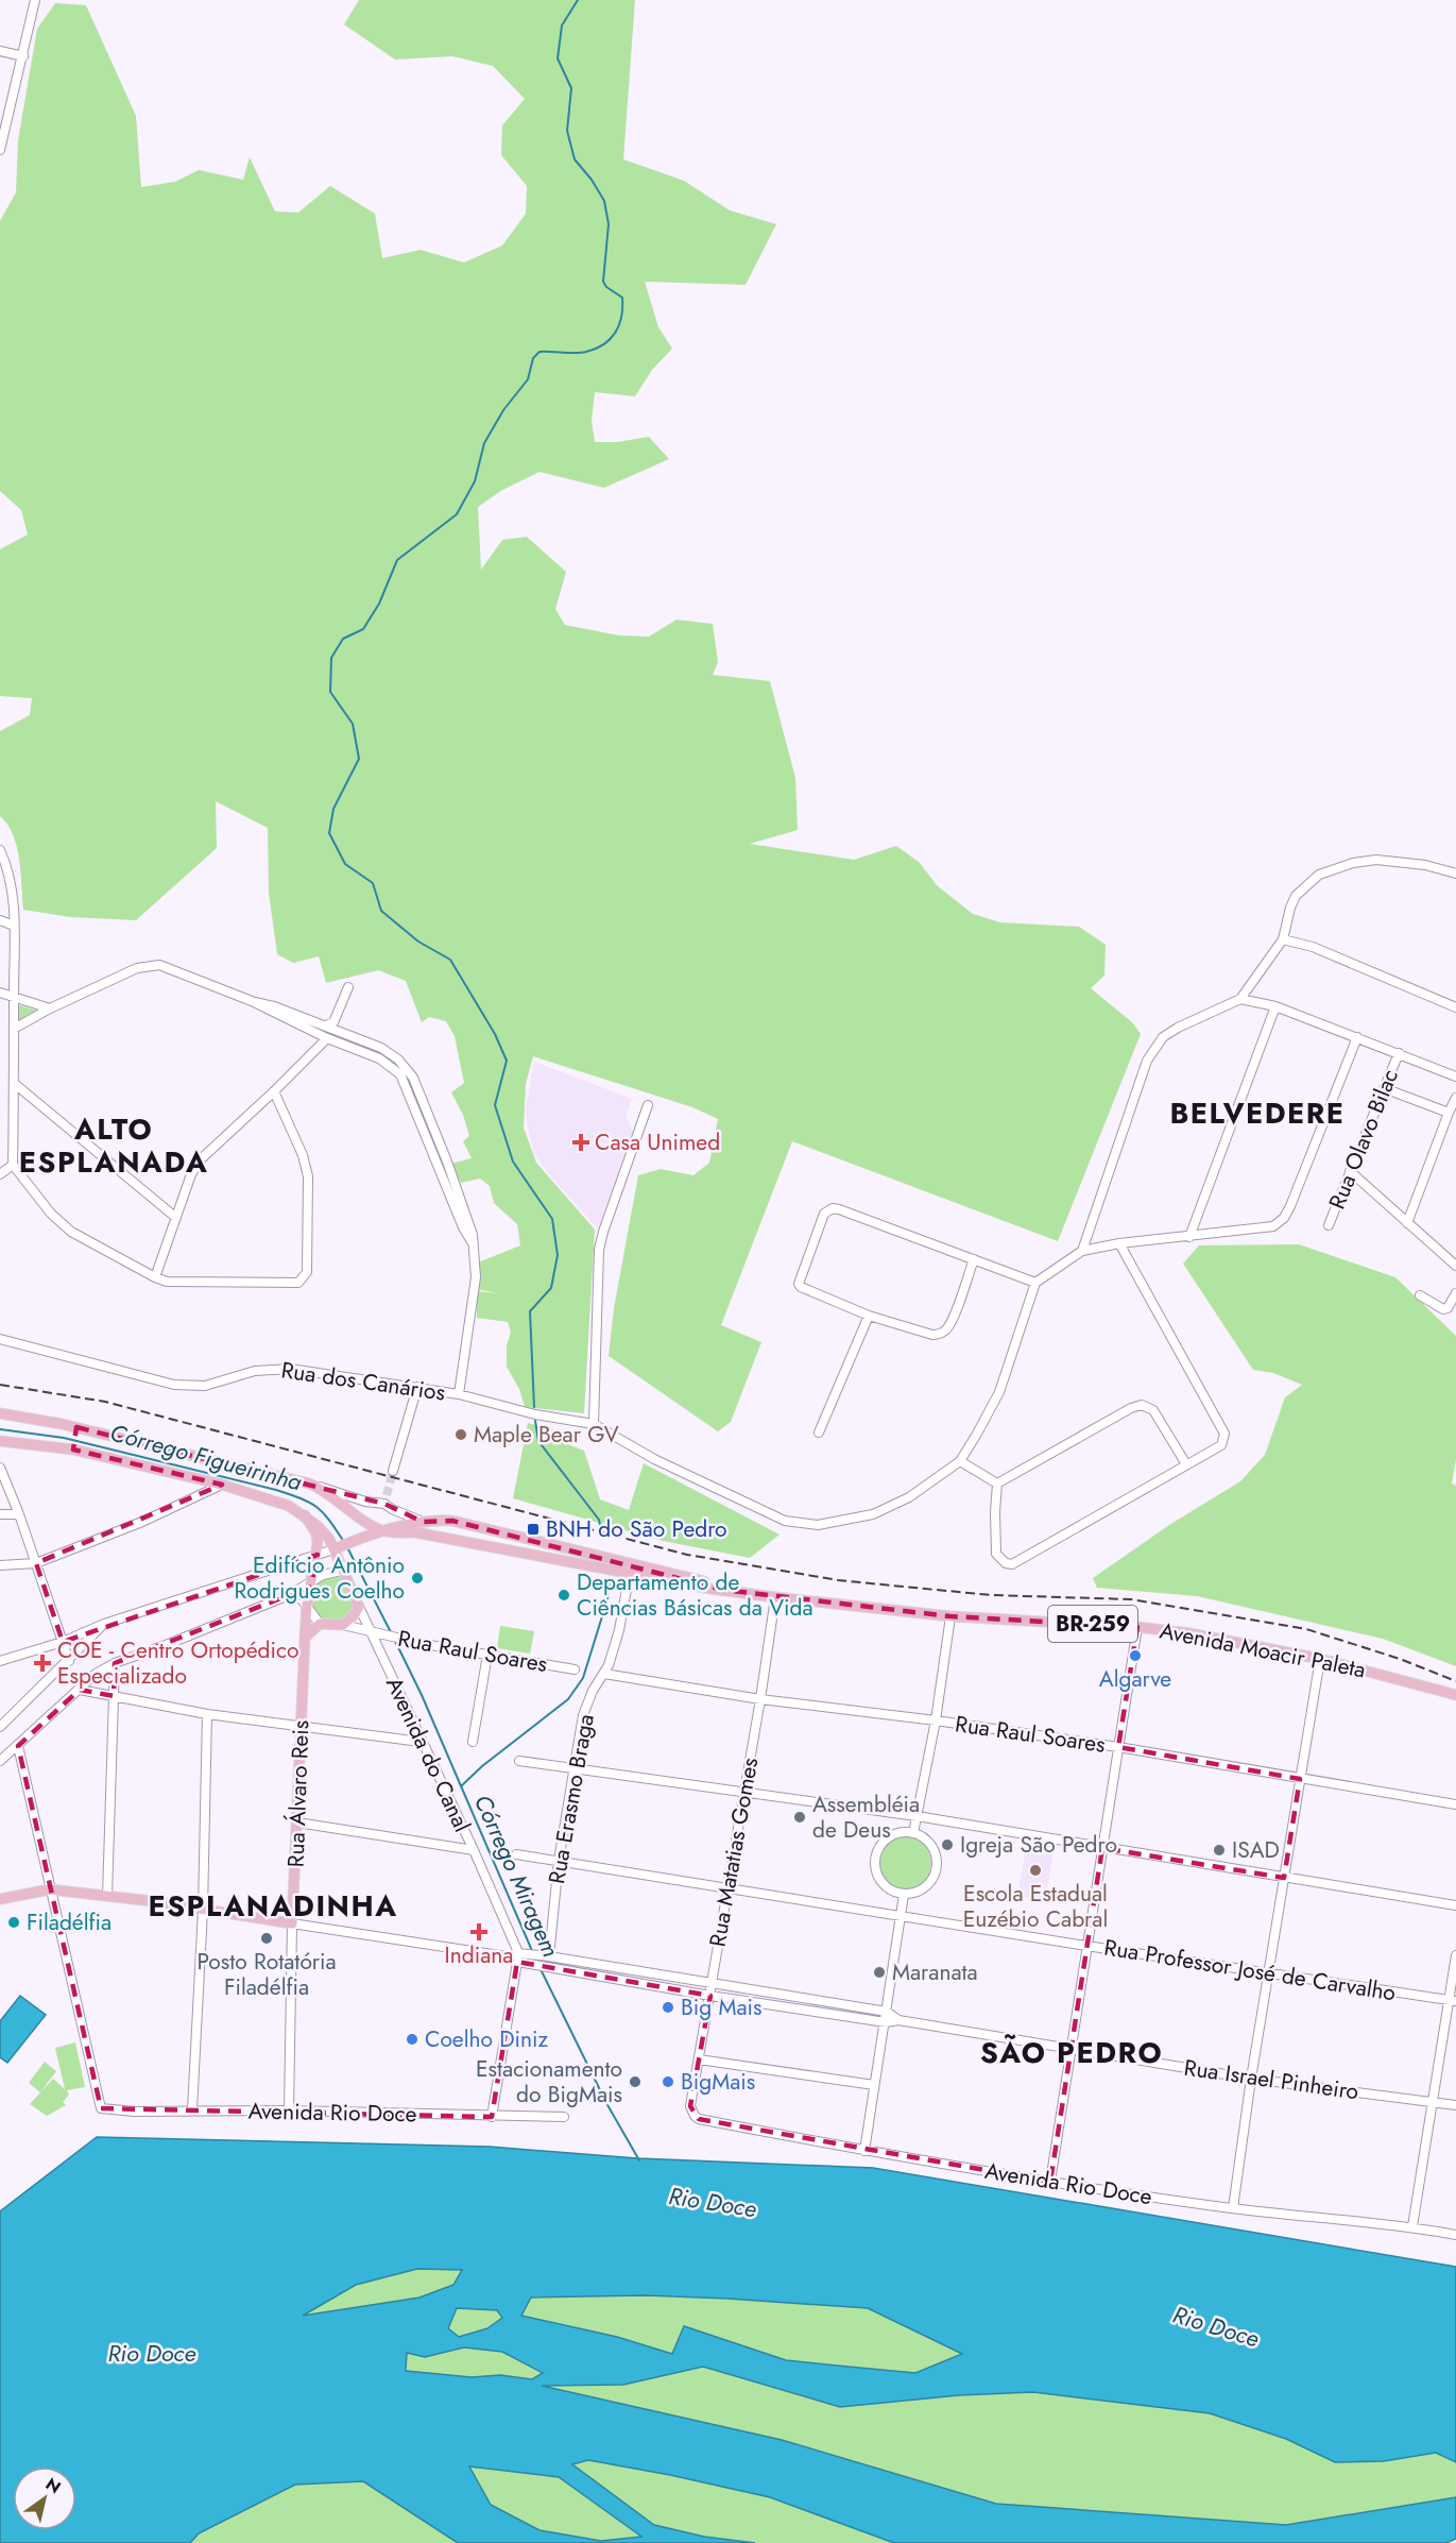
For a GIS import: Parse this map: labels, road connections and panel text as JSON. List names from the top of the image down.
{
  "streets": {
    "main road": [
      "BR-259",
      "Avenida Moacir Paleta",
      "Avenida do Canal",
      "Rua Álvaro Reis",
      "Rua Israel Pinheiro"
    ],
    "street": [
      "Rua Olavo Bilac",
      "Rua dos Canários",
      "Rua Raul Soares",
      "Rua Erasmo Braga",
      "Rua Matatias Gomes",
      "Rua Professor José de Carvalho",
      "Avenida Rio Doce"
    ]
  },
  "crossings": [
    ["Avenida Moacir Paleta", "Avenida do Canal"],
    ["Avenida Moacir Paleta", "Rua Erasmo Braga"],
    ["Avenida Moacir Paleta", "Rua Matatias Gomes"],
    ["Rua Raul Soares", "Avenida do Canal"],
    ["Rua Raul Soares", "Rua Álvaro Reis"],
    ["Rua Raul Soares", "Rua Erasmo Braga"],
    ["Rua Raul Soares", "Rua Matatias Gomes"],
    ["Avenida do Canal", "Rua Álvaro Reis"],
    ["Avenida do Canal", "Rua Israel Pinheiro"],
    ["Rua Álvaro Reis", "Rua Israel Pinheiro"],
    ["Rua Álvaro Reis", "Avenida Rio Doce"],
    ["Rua Erasmo Braga", "Rua Professor José de Carvalho"],
    ["Rua Erasmo Braga", "Rua Israel Pinheiro"],
    ["Rua Matatias Gomes", "Rua Professor José de Carvalho"],
    ["Rua Matatias Gomes", "Rua Israel Pinheiro"],
    ["Rua Matatias Gomes", "Avenida Rio Doce"],
    ["Rua Israel Pinheiro", "Avenida Rio Doce"]
  ],
  "districts": [
    "BELVEDERE",
    "ALTO ESPLANADA",
    "ESPLANADINHA",
    "SÃO PEDRO"
  ],
  "water": ["Córrego Figueirinha", "Córrego Miragem", "Rio Doce"],
  "places": {
    "health": ["Casa Unimed", "COE - Centro Ortopédico Especializado", "Indiana"],
    "other": [
      "Maple Bear GV",
      "Edifício Antônio Rodrigues Coelho",
      "Departamento de Ciências Básicas da Vida",
      "Algarve",
      "Assembléia de Deus",
      "Igreja São Pedro",
      "ISAD",
      "Escola Estadual Euzébio Cabral",
      "Filadélfia",
      "Posto Rotatória Filadélfia",
      "Maranata",
      "Big Mais",
      "Coelho Diniz",
      "Estacionamento do BigMais",
      "BigMais"
    ],
    "transit": ["BNH do São Pedro"]
  },
  "north": "top right"
}
